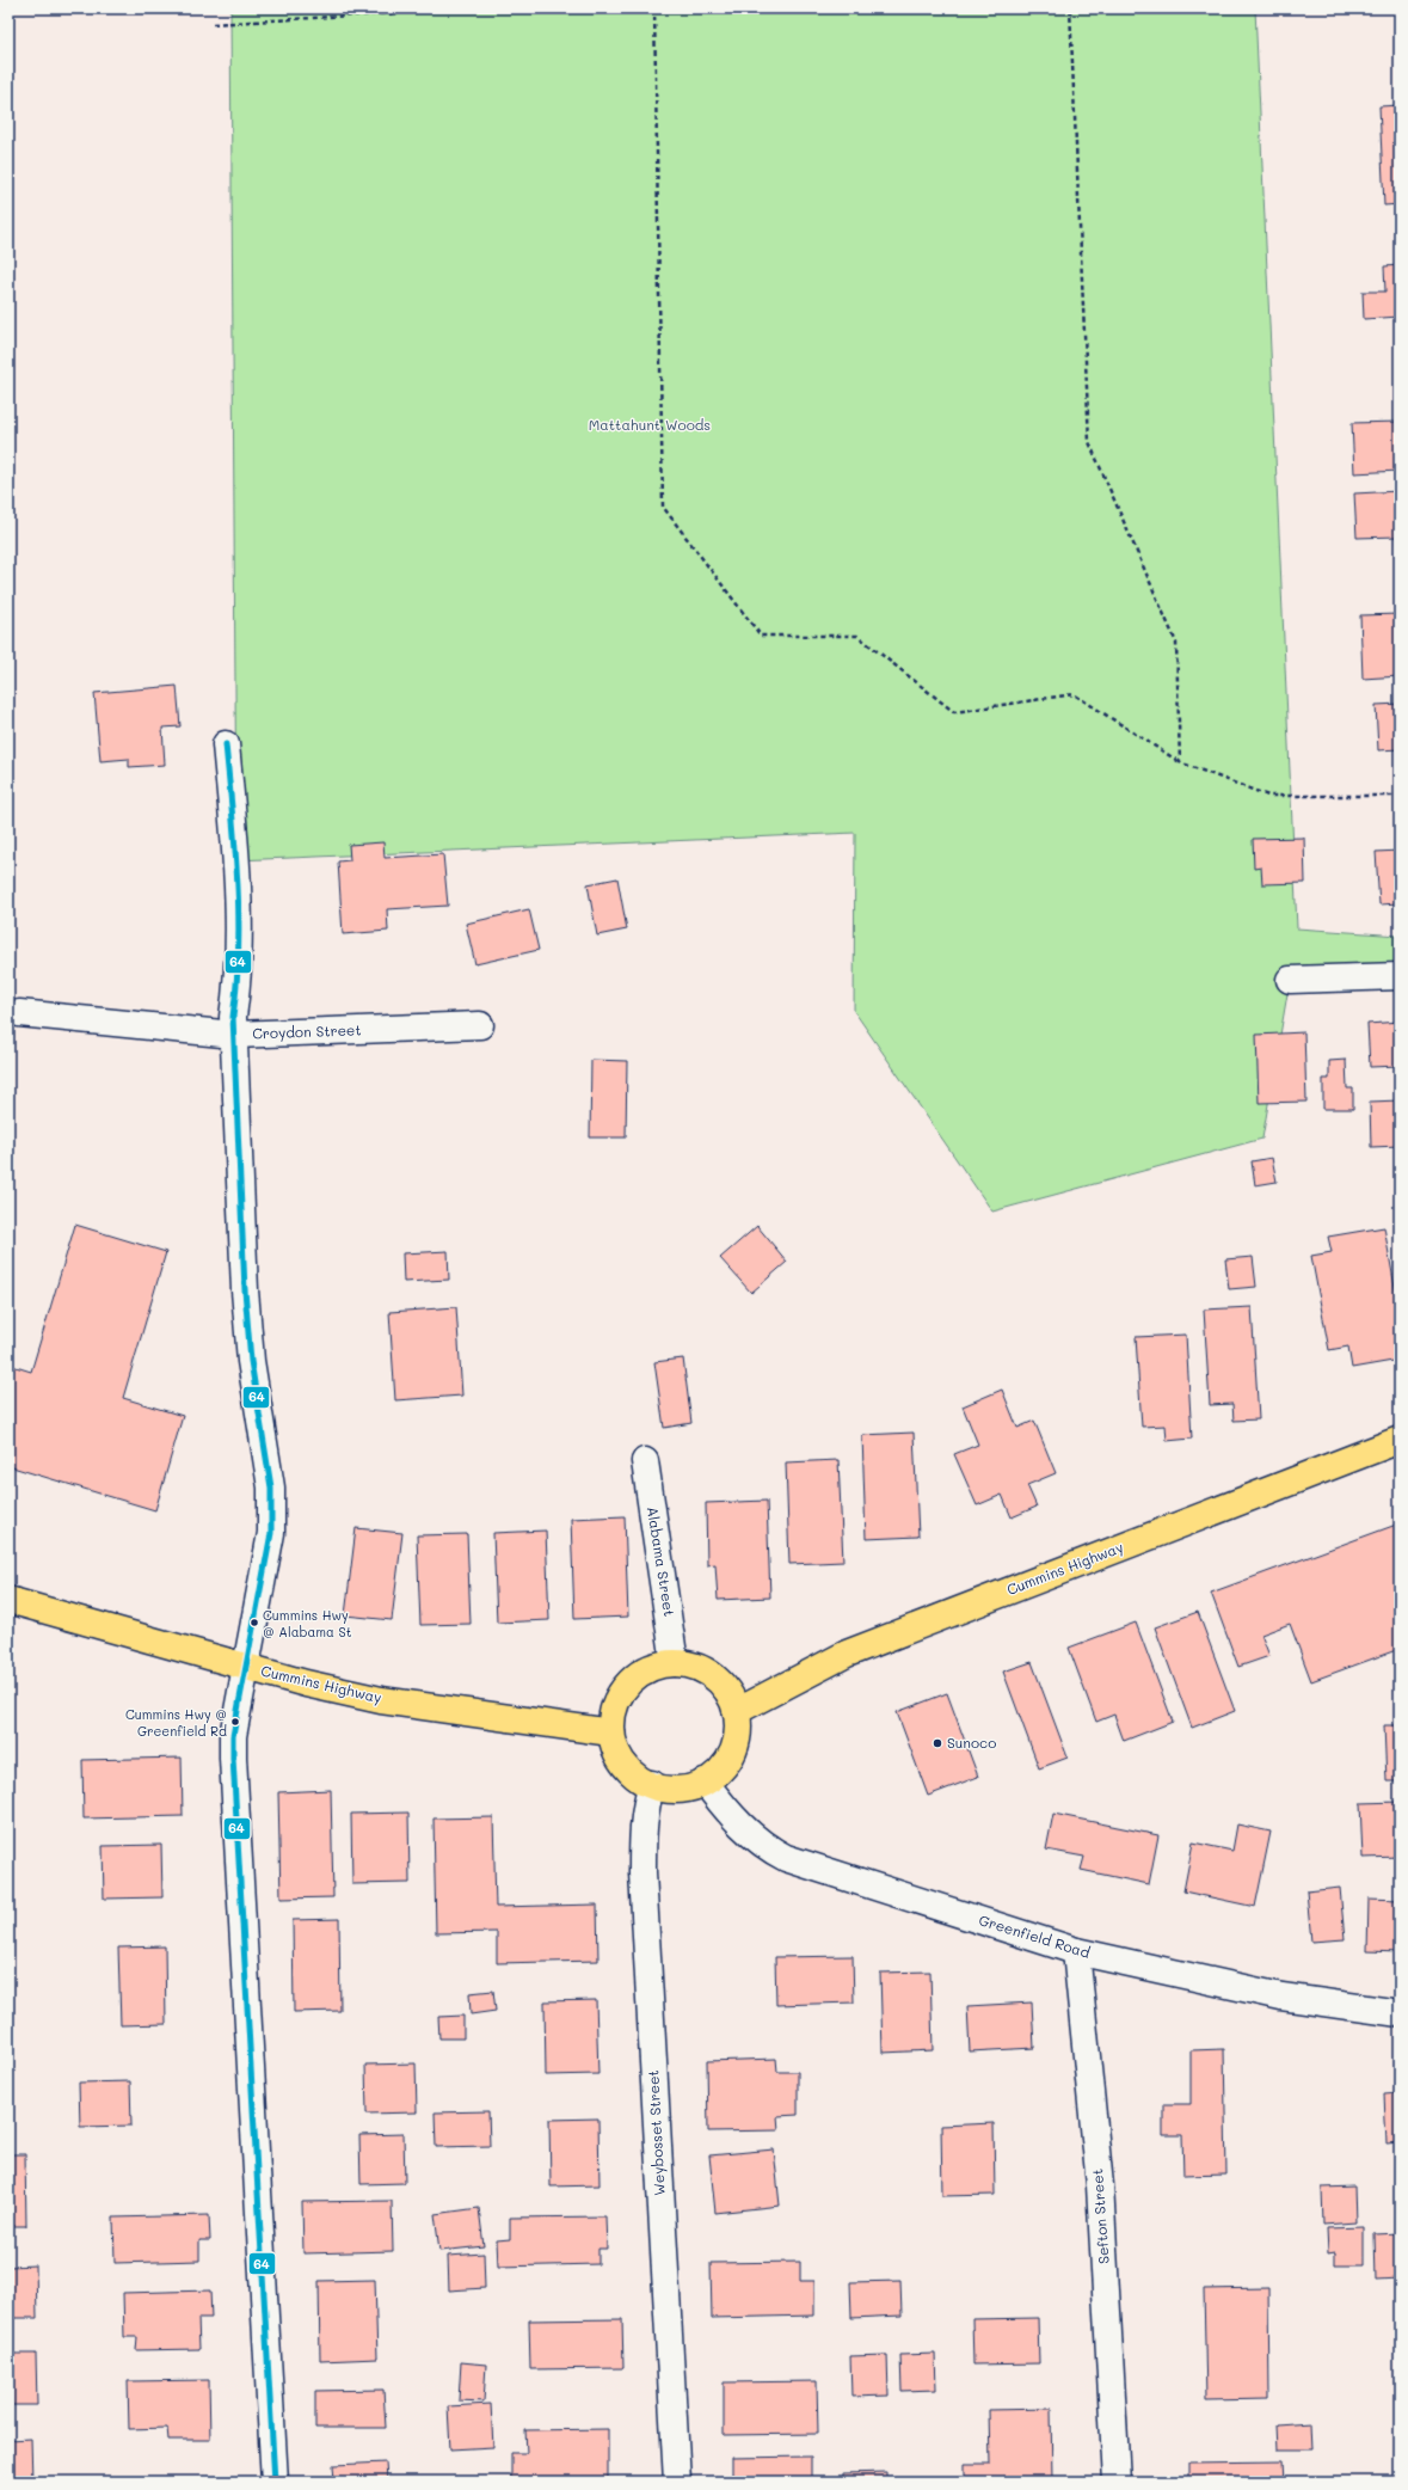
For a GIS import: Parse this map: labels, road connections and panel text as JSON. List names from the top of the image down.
{
  "streets": {
    "main road": ["Cummins Highway"],
    "street": [
      "Croydon Street",
      "Alabama Street",
      "Greenfield Road",
      "Weybosset Street",
      "Sefton Street"
    ]
  },
  "crossings": [
    ["Alabama Street", "Cummins Highway"],
    ["Alabama Street", "Greenfield Road"],
    ["Alabama Street", "Weybosset Street"],
    ["Cummins Highway", "Greenfield Road"],
    ["Cummins Highway", "Weybosset Street"],
    ["Greenfield Road", "Weybosset Street"],
    ["Greenfield Road", "Sefton Street"]
  ],
  "parks": ["Mattahunt Woods"],
  "places": ["Cummins Hwy @ Alabama St", "Cummins Hwy @ Greenfield Rd", "Sunoco"],
  "lines": ["transit line 64"]
}
